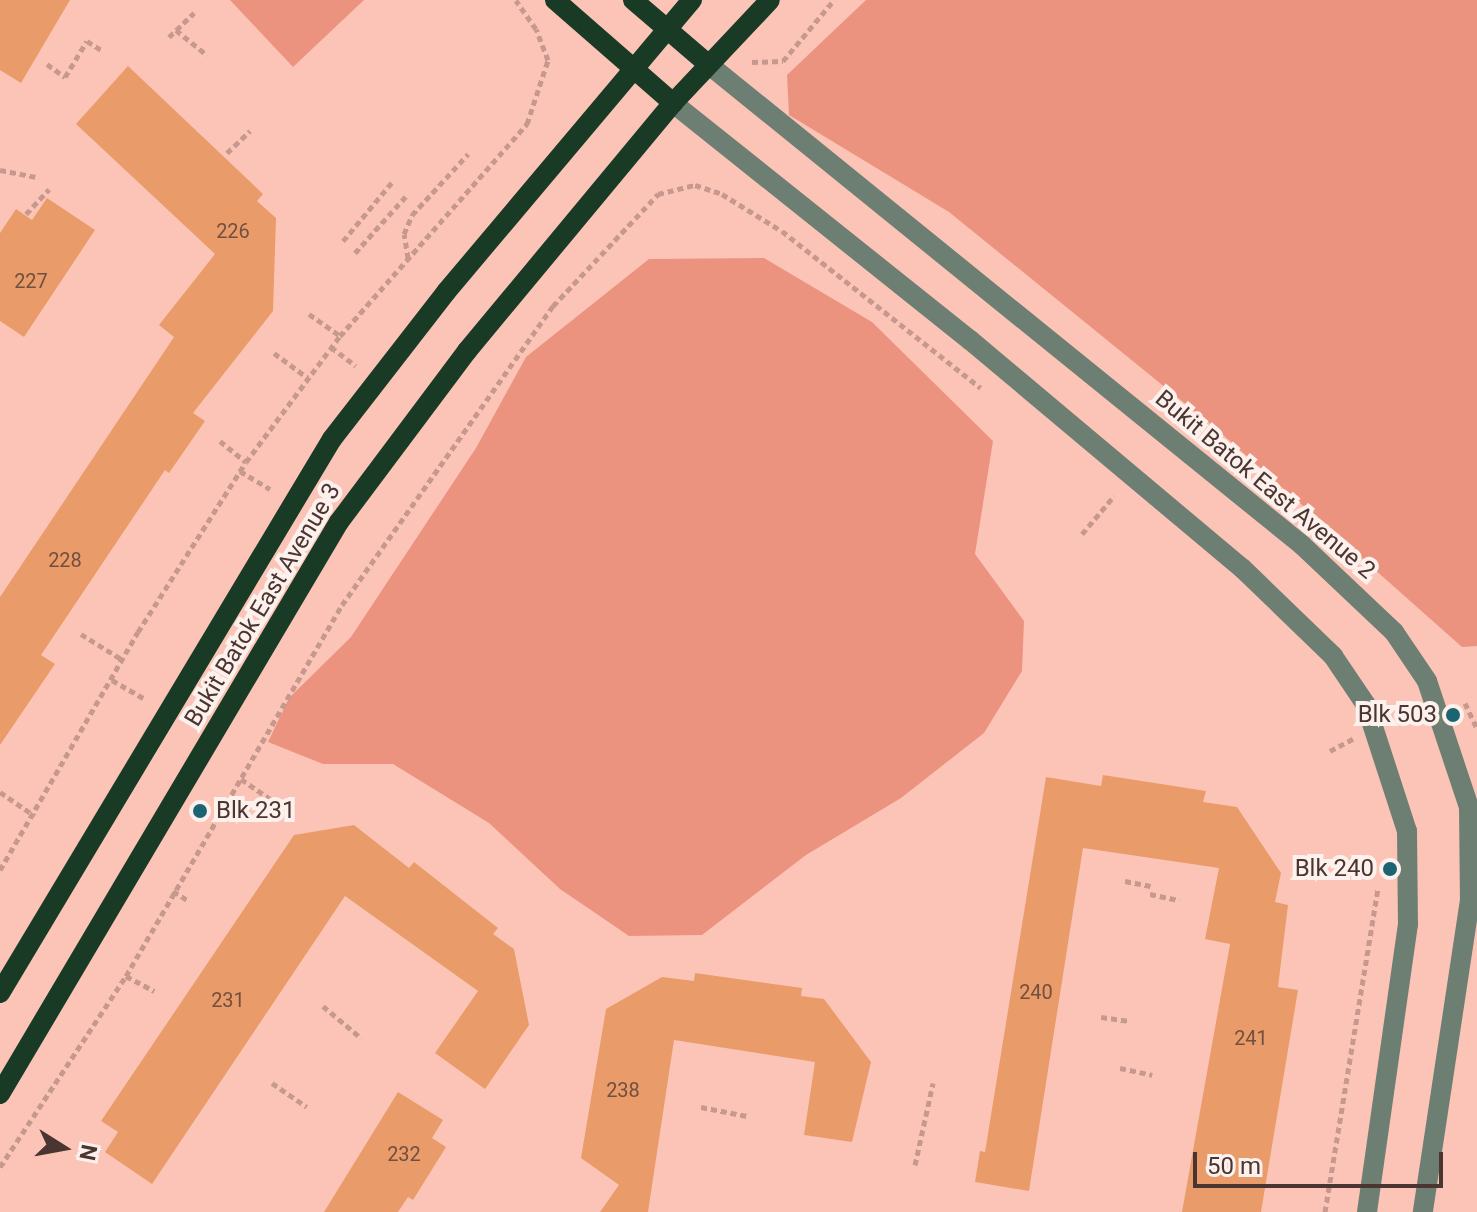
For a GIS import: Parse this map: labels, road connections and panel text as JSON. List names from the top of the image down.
{
  "streets": {
    "main road": ["Bukit Batok East Avenue 3"],
    "street": ["Bukit Batok East Avenue 2"]
  },
  "crossings": [
    ["Bukit Batok East Avenue 2", "Bukit Batok East Avenue 3"]
  ],
  "places": ["Blk 503", "Blk 231", "Blk 240"],
  "house_numbers": [
    "226",
    "227",
    "228",
    "240",
    "231",
    "241",
    "238",
    "232"
  ],
  "scale_bar": "50 m",
  "north": "right"
}
